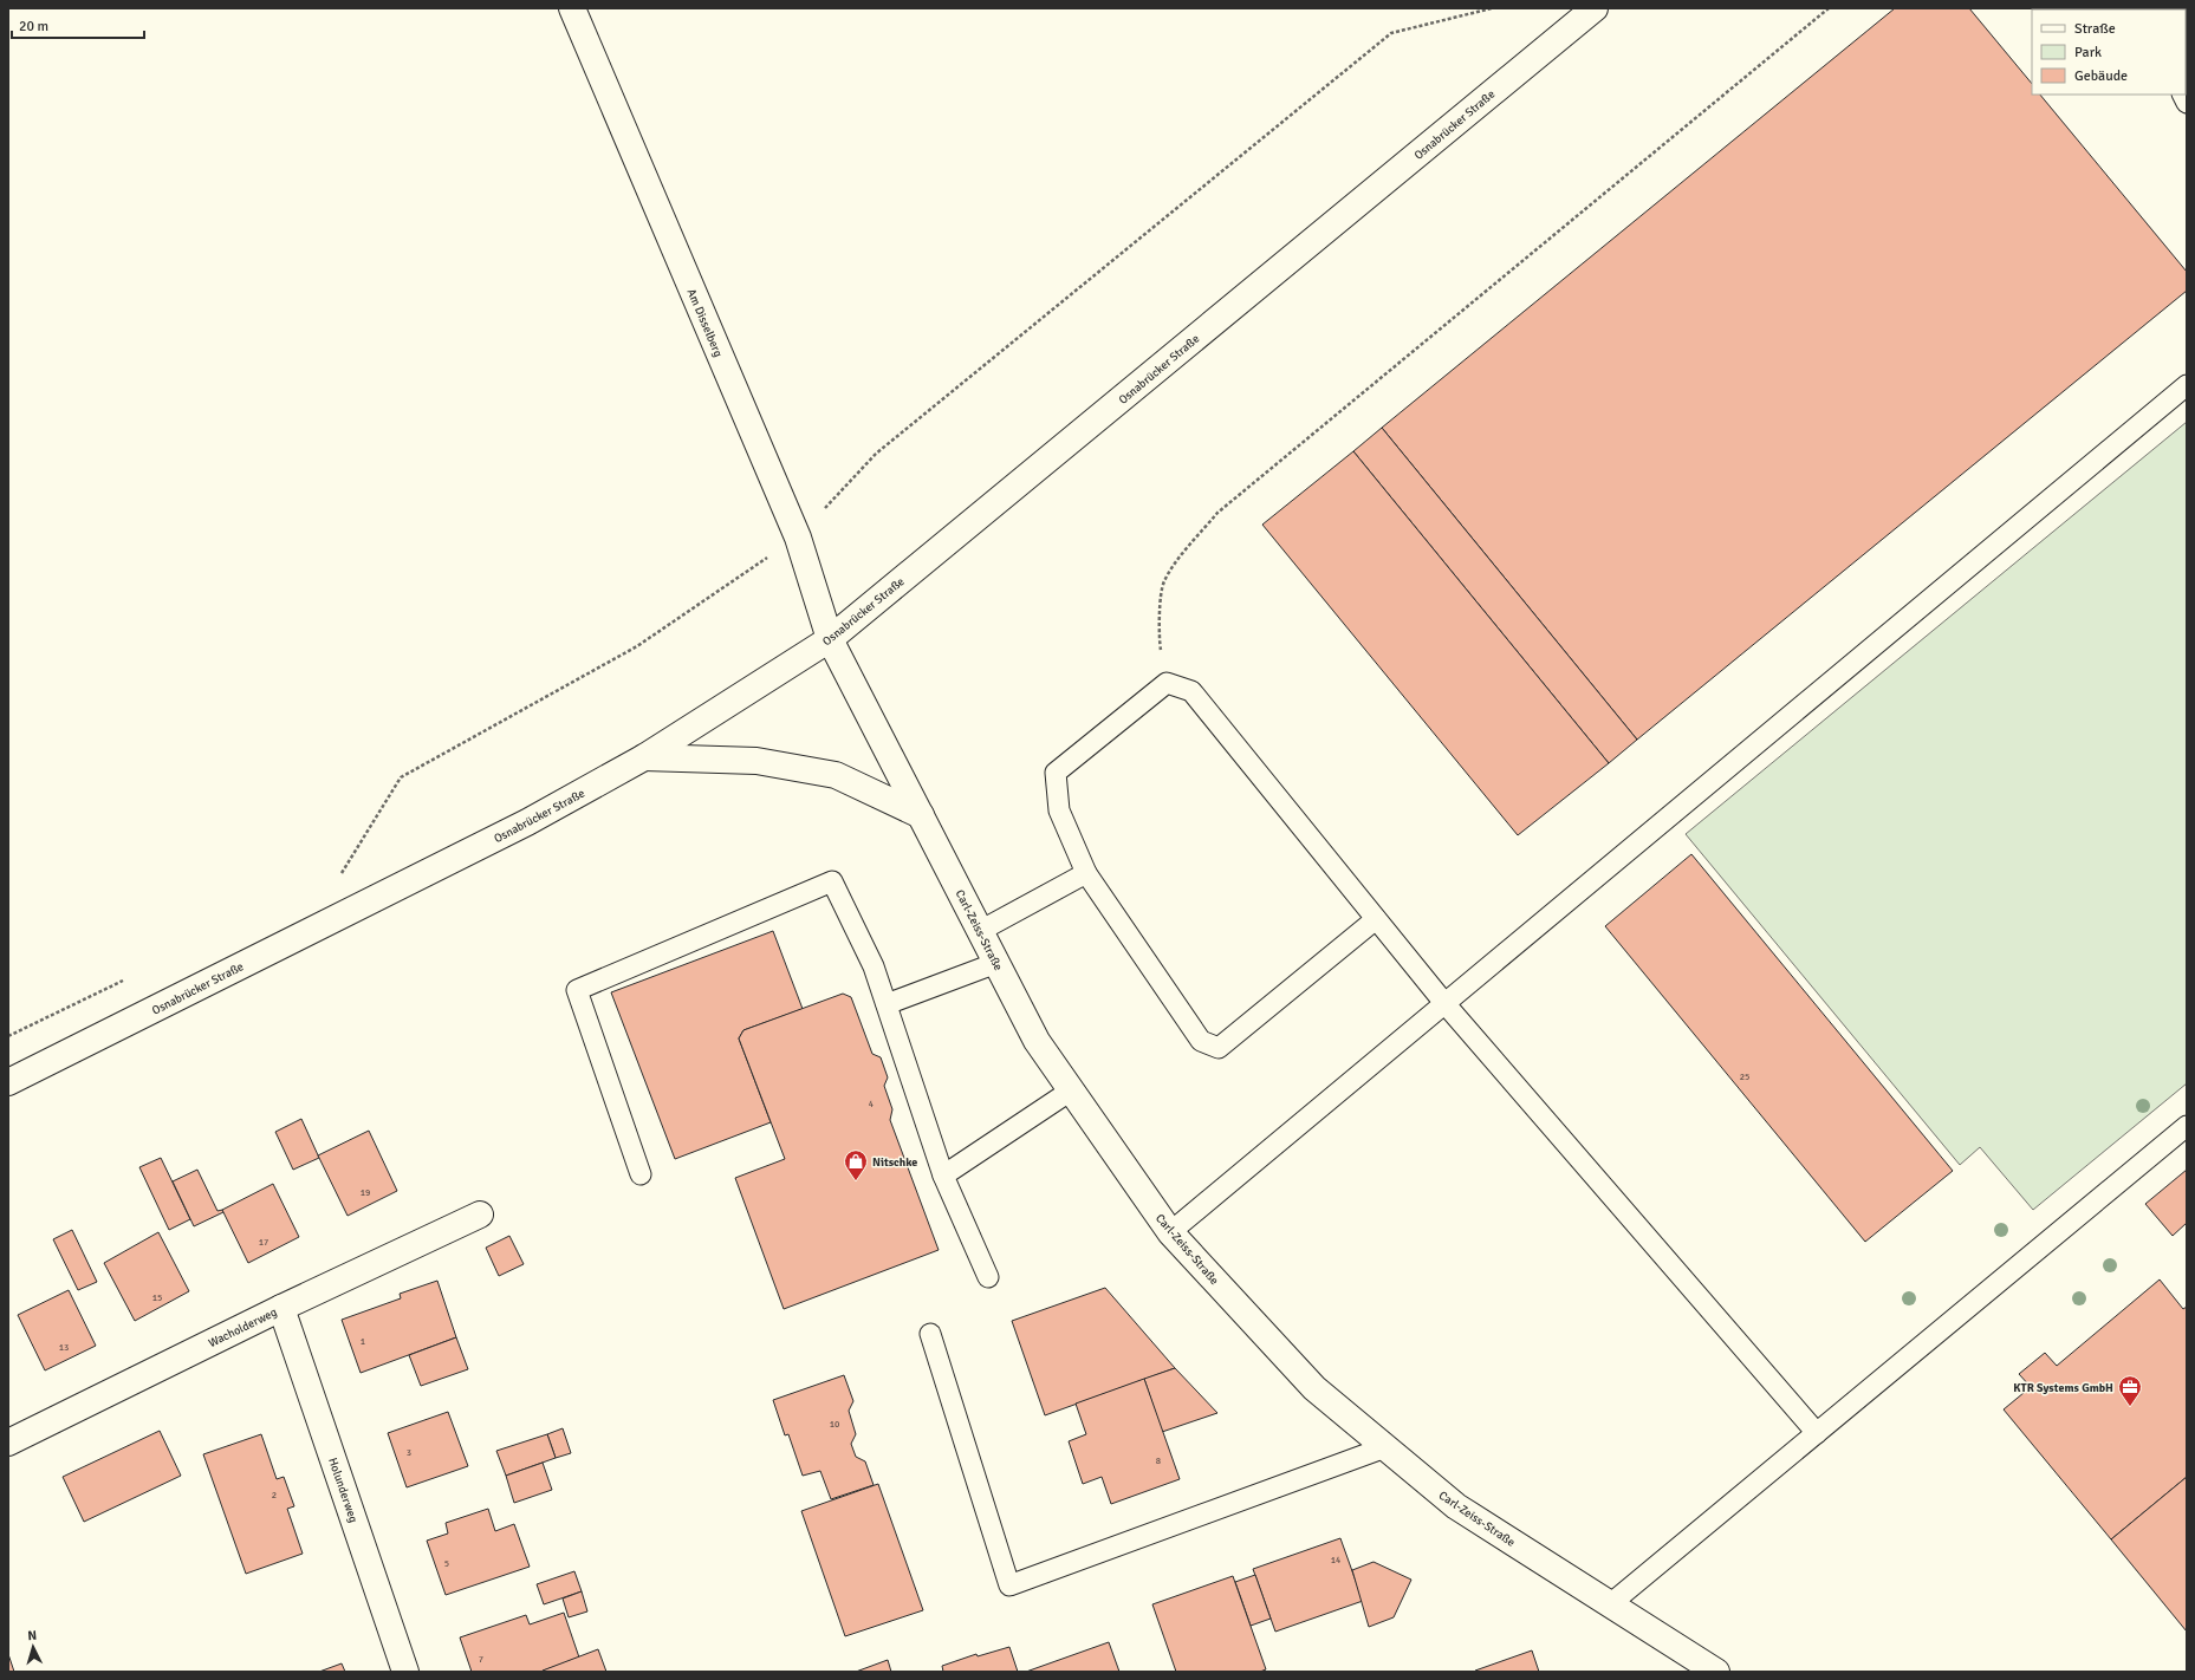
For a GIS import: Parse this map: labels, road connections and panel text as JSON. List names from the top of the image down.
{
  "streets": {
    "street": [
      "Osnabrücker Straße",
      "Am Disselberg",
      "Carl-Zeiss-Straße",
      "Wacholderweg",
      "Holunderweg"
    ]
  },
  "crossings": [
    ["Osnabrücker Straße", "Am Disselberg"],
    ["Osnabrücker Straße", "Carl-Zeiss-Straße"],
    ["Am Disselberg", "Carl-Zeiss-Straße"],
    ["Wacholderweg", "Holunderweg"]
  ],
  "places": {
    "shop": ["Nitschke"],
    "office": ["KTR Systems GmbH"]
  },
  "house_numbers": [
    "25",
    "4",
    "19",
    "17",
    "15",
    "1",
    "13",
    "10",
    "3",
    "8",
    "2",
    "14",
    "5",
    "7"
  ],
  "legend": ["Straße", "Park", "Gebäude"],
  "scale_bar": "20 m",
  "north": "top"
}
